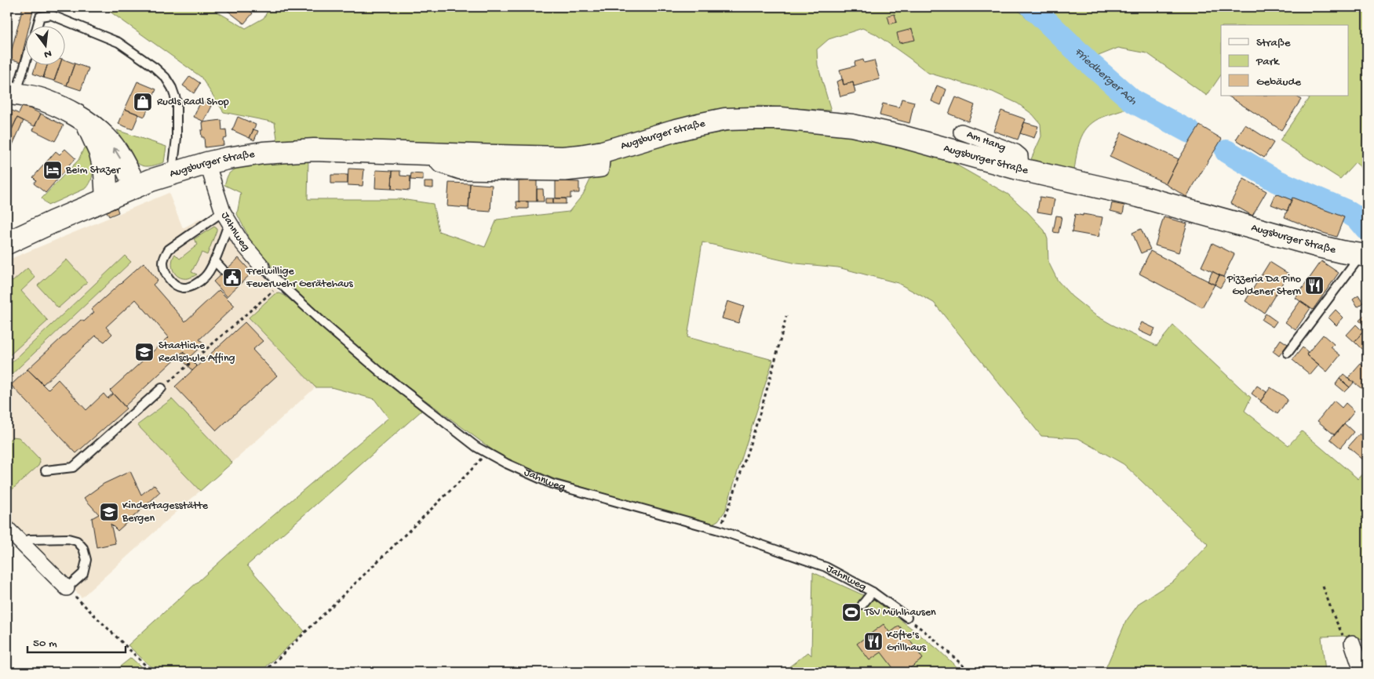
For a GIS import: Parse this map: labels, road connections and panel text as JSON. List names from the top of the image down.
{
  "streets": {
    "main road": ["Augsburger Straße"],
    "street": ["Am Hang", "Jahnweg"]
  },
  "crossings": [
    ["Augsburger Straße", "Am Hang"],
    ["Augsburger Straße", "Jahnweg"]
  ],
  "water": ["Friedberger Ach"],
  "places": {
    "shop": ["Rudls Radl Shop"],
    "hotel": ["Beim Stazer"],
    "public building": ["Freiwillige Feuerwehr Gerätehaus"],
    "restaurant": ["Pizzeria Da Pino Goldener Stern", "Köfte's Grillhaus"],
    "school or university": ["Staatliche Realschule Affing", "Kindertagesstätte Bergen"],
    "sports": ["TSV Mühlhausen"]
  },
  "legend": ["Straße", "Park", "Gebäude"],
  "scale_bar": "50 m",
  "north": "bottom"
}
